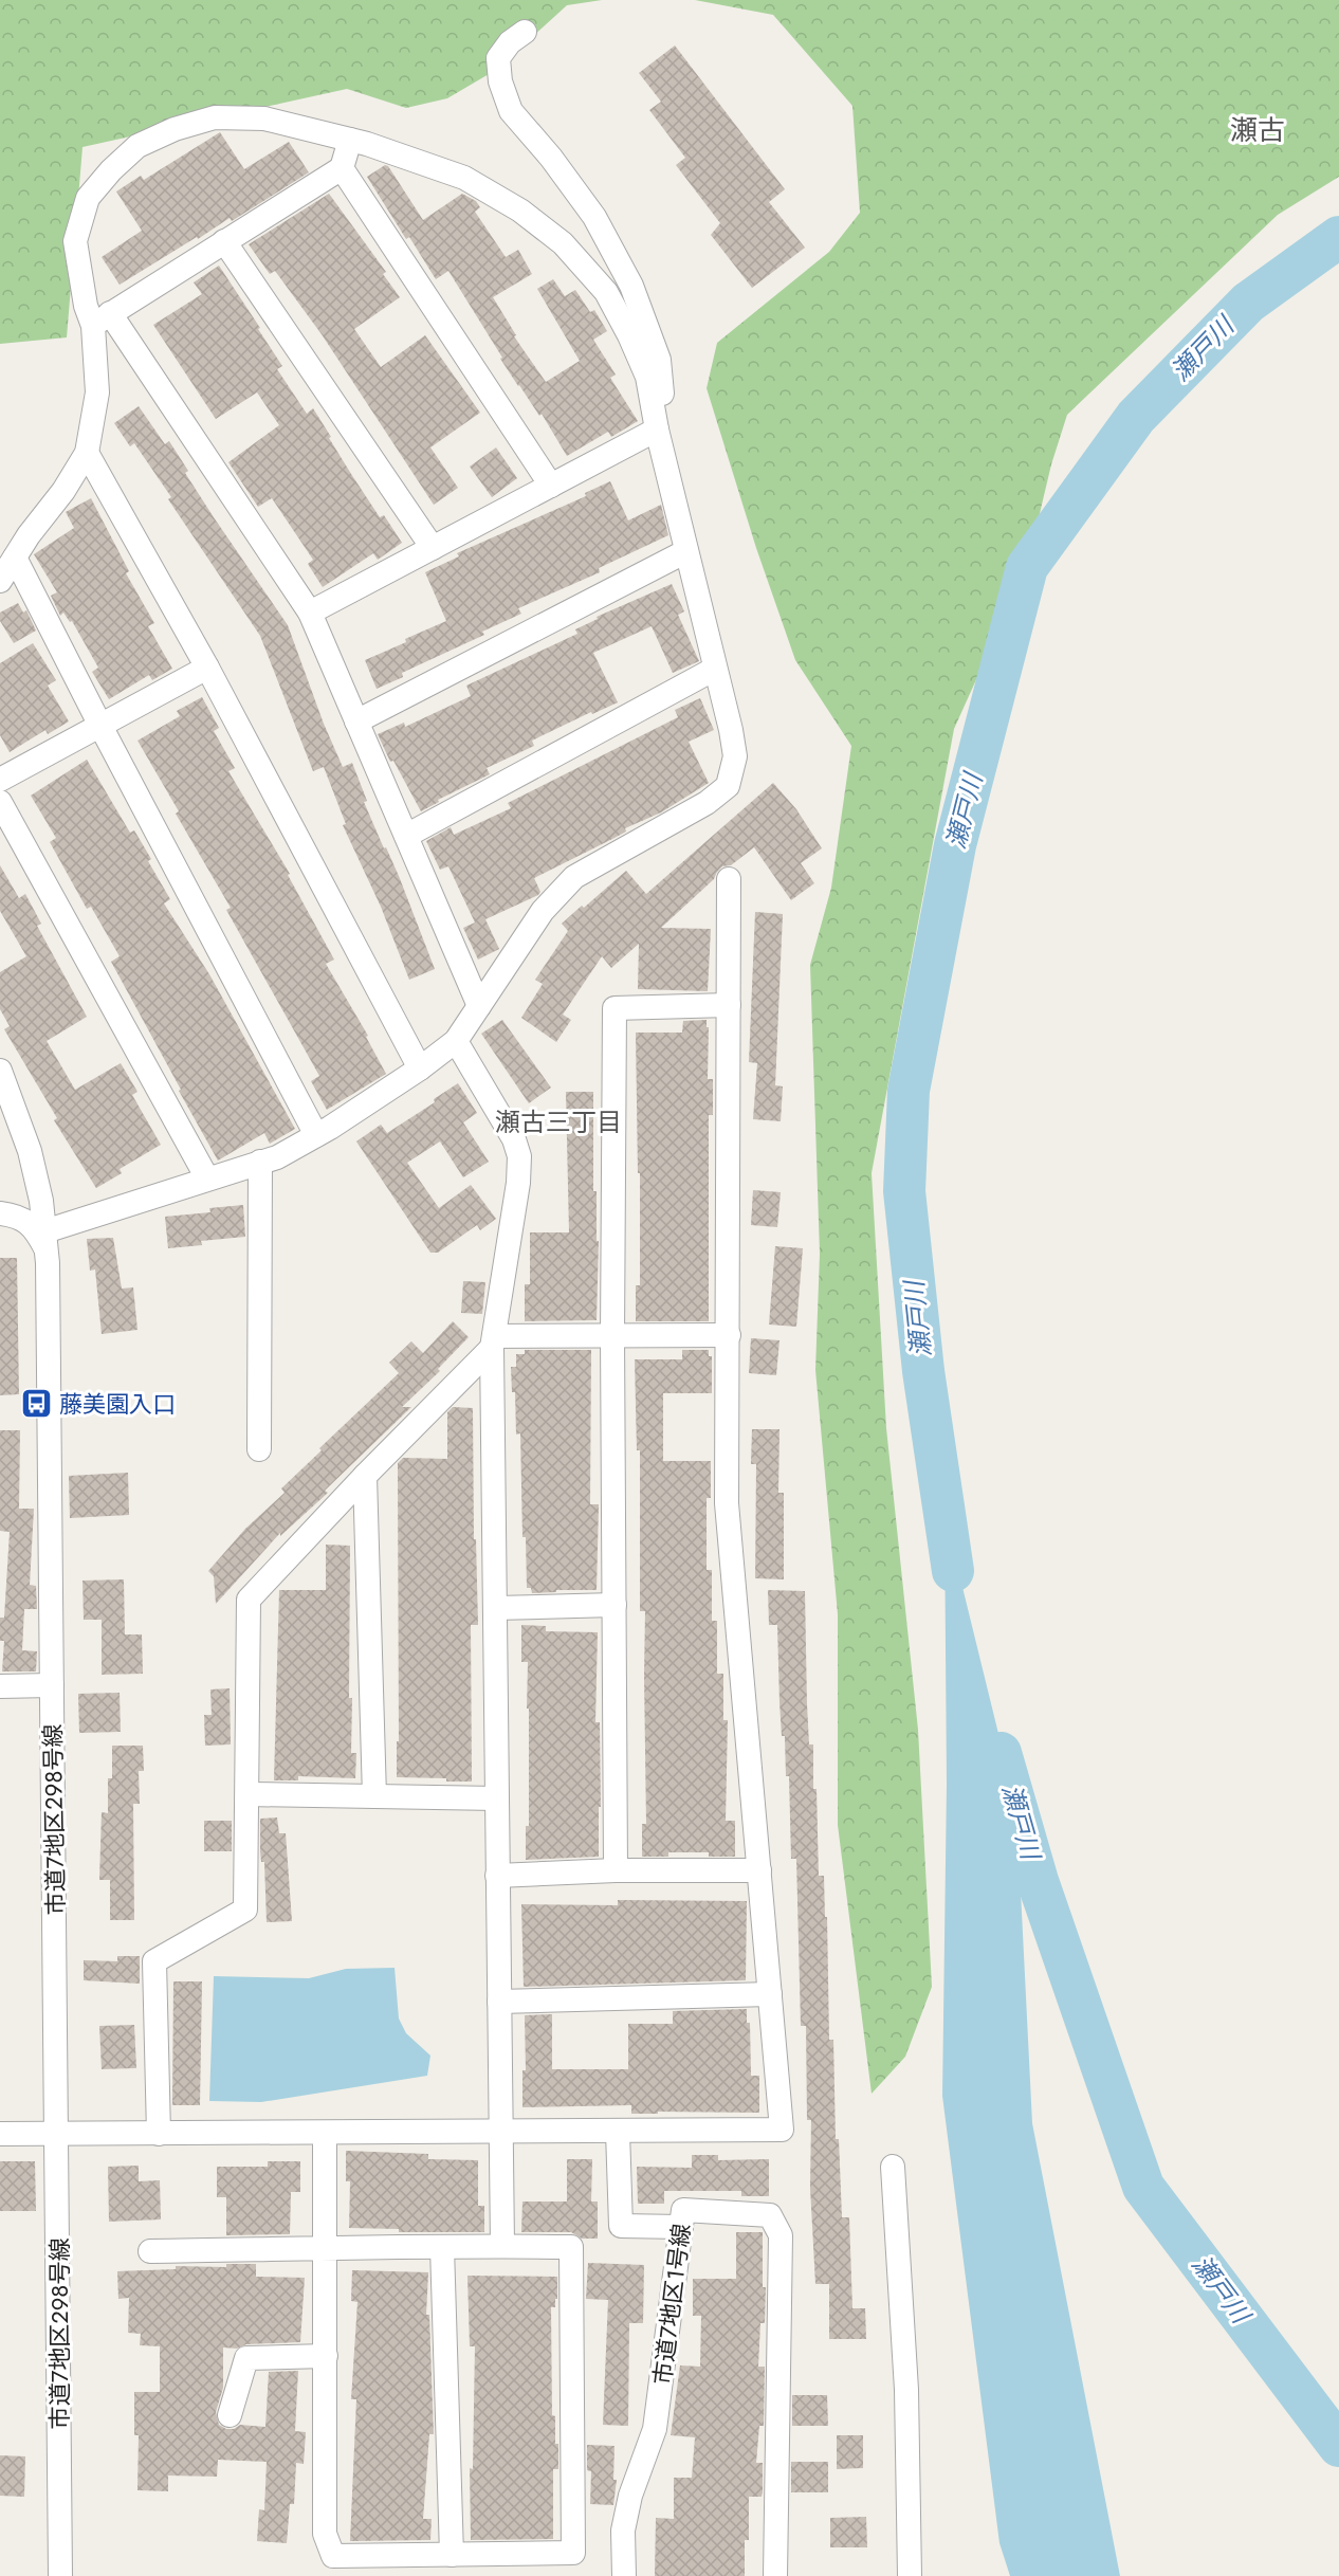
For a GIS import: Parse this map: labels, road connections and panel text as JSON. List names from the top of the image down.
{
  "streets": {
    "street": ["市道7地区298号線", "市道7地区1号線"]
  },
  "districts": ["瀬古", "瀬古三丁目"],
  "water": ["瀬戸川"],
  "places": {
    "bus stop": ["藤美園入口"]
  }
}
